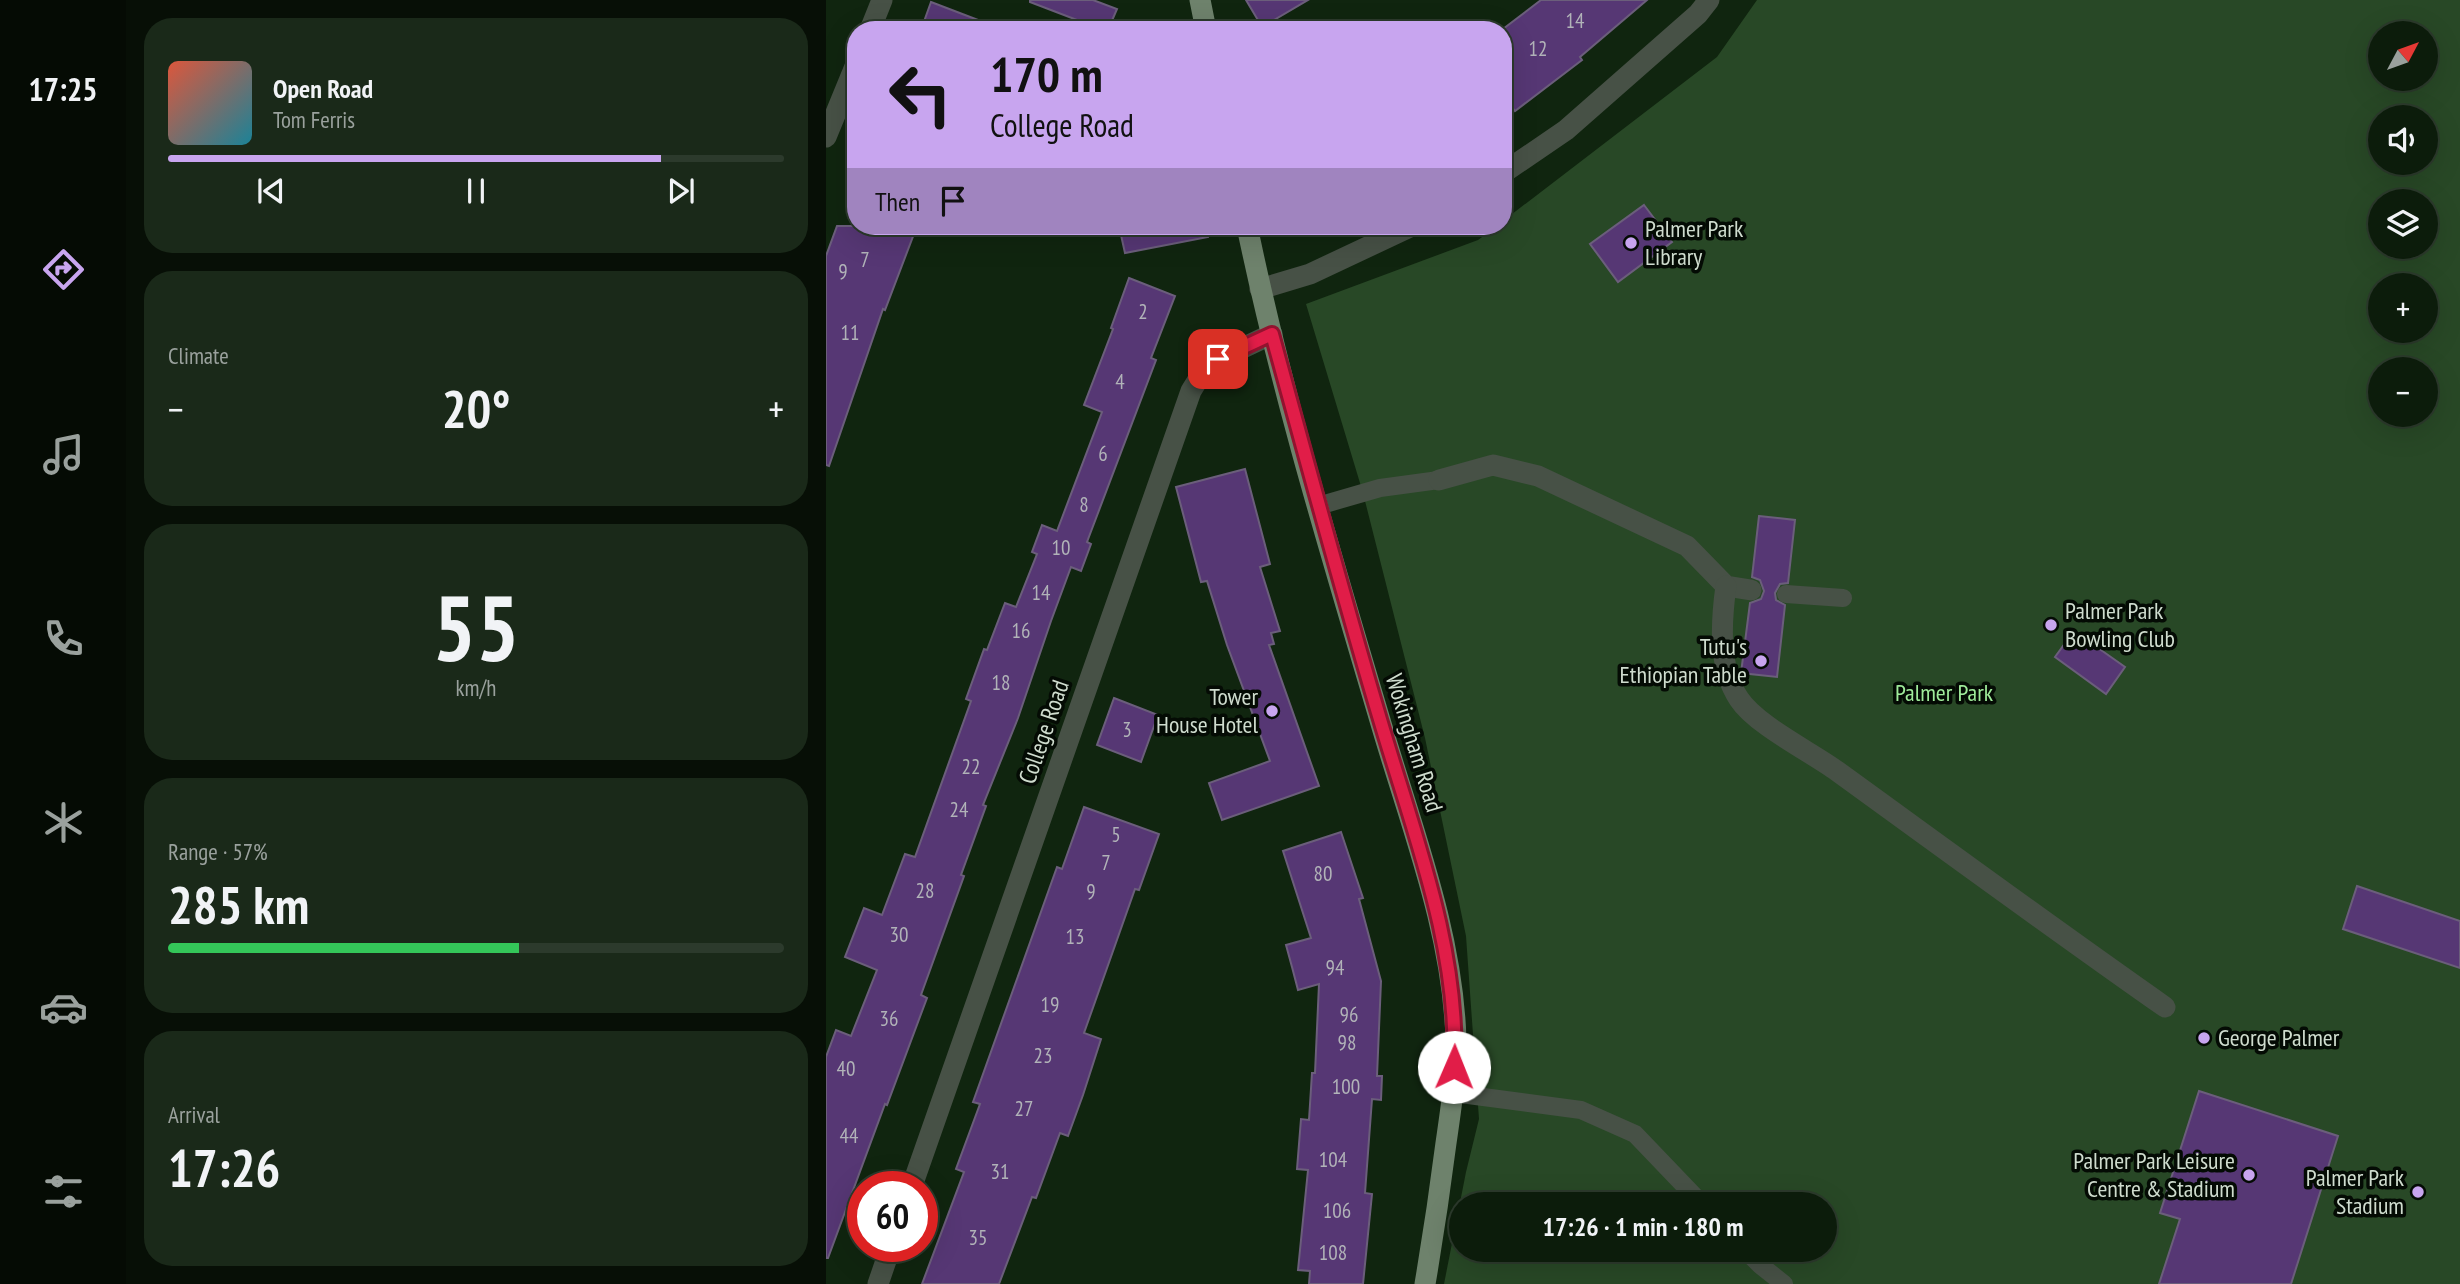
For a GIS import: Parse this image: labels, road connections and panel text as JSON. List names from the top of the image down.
{
  "streets": {
    "main road": ["Wokingham Road"],
    "street": ["College Road"]
  },
  "crossings": [
    ["College Road", "Wokingham Road"]
  ],
  "parks": ["Palmer Park"],
  "places": [
    "Palmer Park Library",
    "Palmer Park Bowling Club",
    "Tutu's Ethiopian Table",
    "Tower House Hotel",
    "George Palmer",
    "Palmer Park Leisure Centre & Stadium",
    "Palmer Park Stadium"
  ],
  "house_numbers": [
    "14",
    "12",
    "7",
    "9",
    "2",
    "11",
    "4",
    "6",
    "8",
    "10",
    "14",
    "16",
    "18",
    "3",
    "22",
    "24",
    "5",
    "7",
    "80",
    "28",
    "9",
    "30",
    "13",
    "94",
    "19",
    "96",
    "36",
    "98",
    "23",
    "40",
    "100",
    "27",
    "44",
    "104",
    "31",
    "106",
    "35",
    "108"
  ],
  "north": "top right",
  "page": {
    "tabs": "17:25",
    "map_buttons": ["+", "−"],
    "turn": ["170 m", "College Road"],
    "song": ["Open Road", "Tom Ferris"],
    "then": "Then",
    "tile": [
      "Climate",
      ["55", "km/h"],
      ["Range · 57%", "285 km"],
      ["Arrival", "17:26"]
    ],
    "heat": ["−", "20°", "+"],
    "limit": "60",
    "trip": "17:26 · 1 min · 180 m"
  }
}
